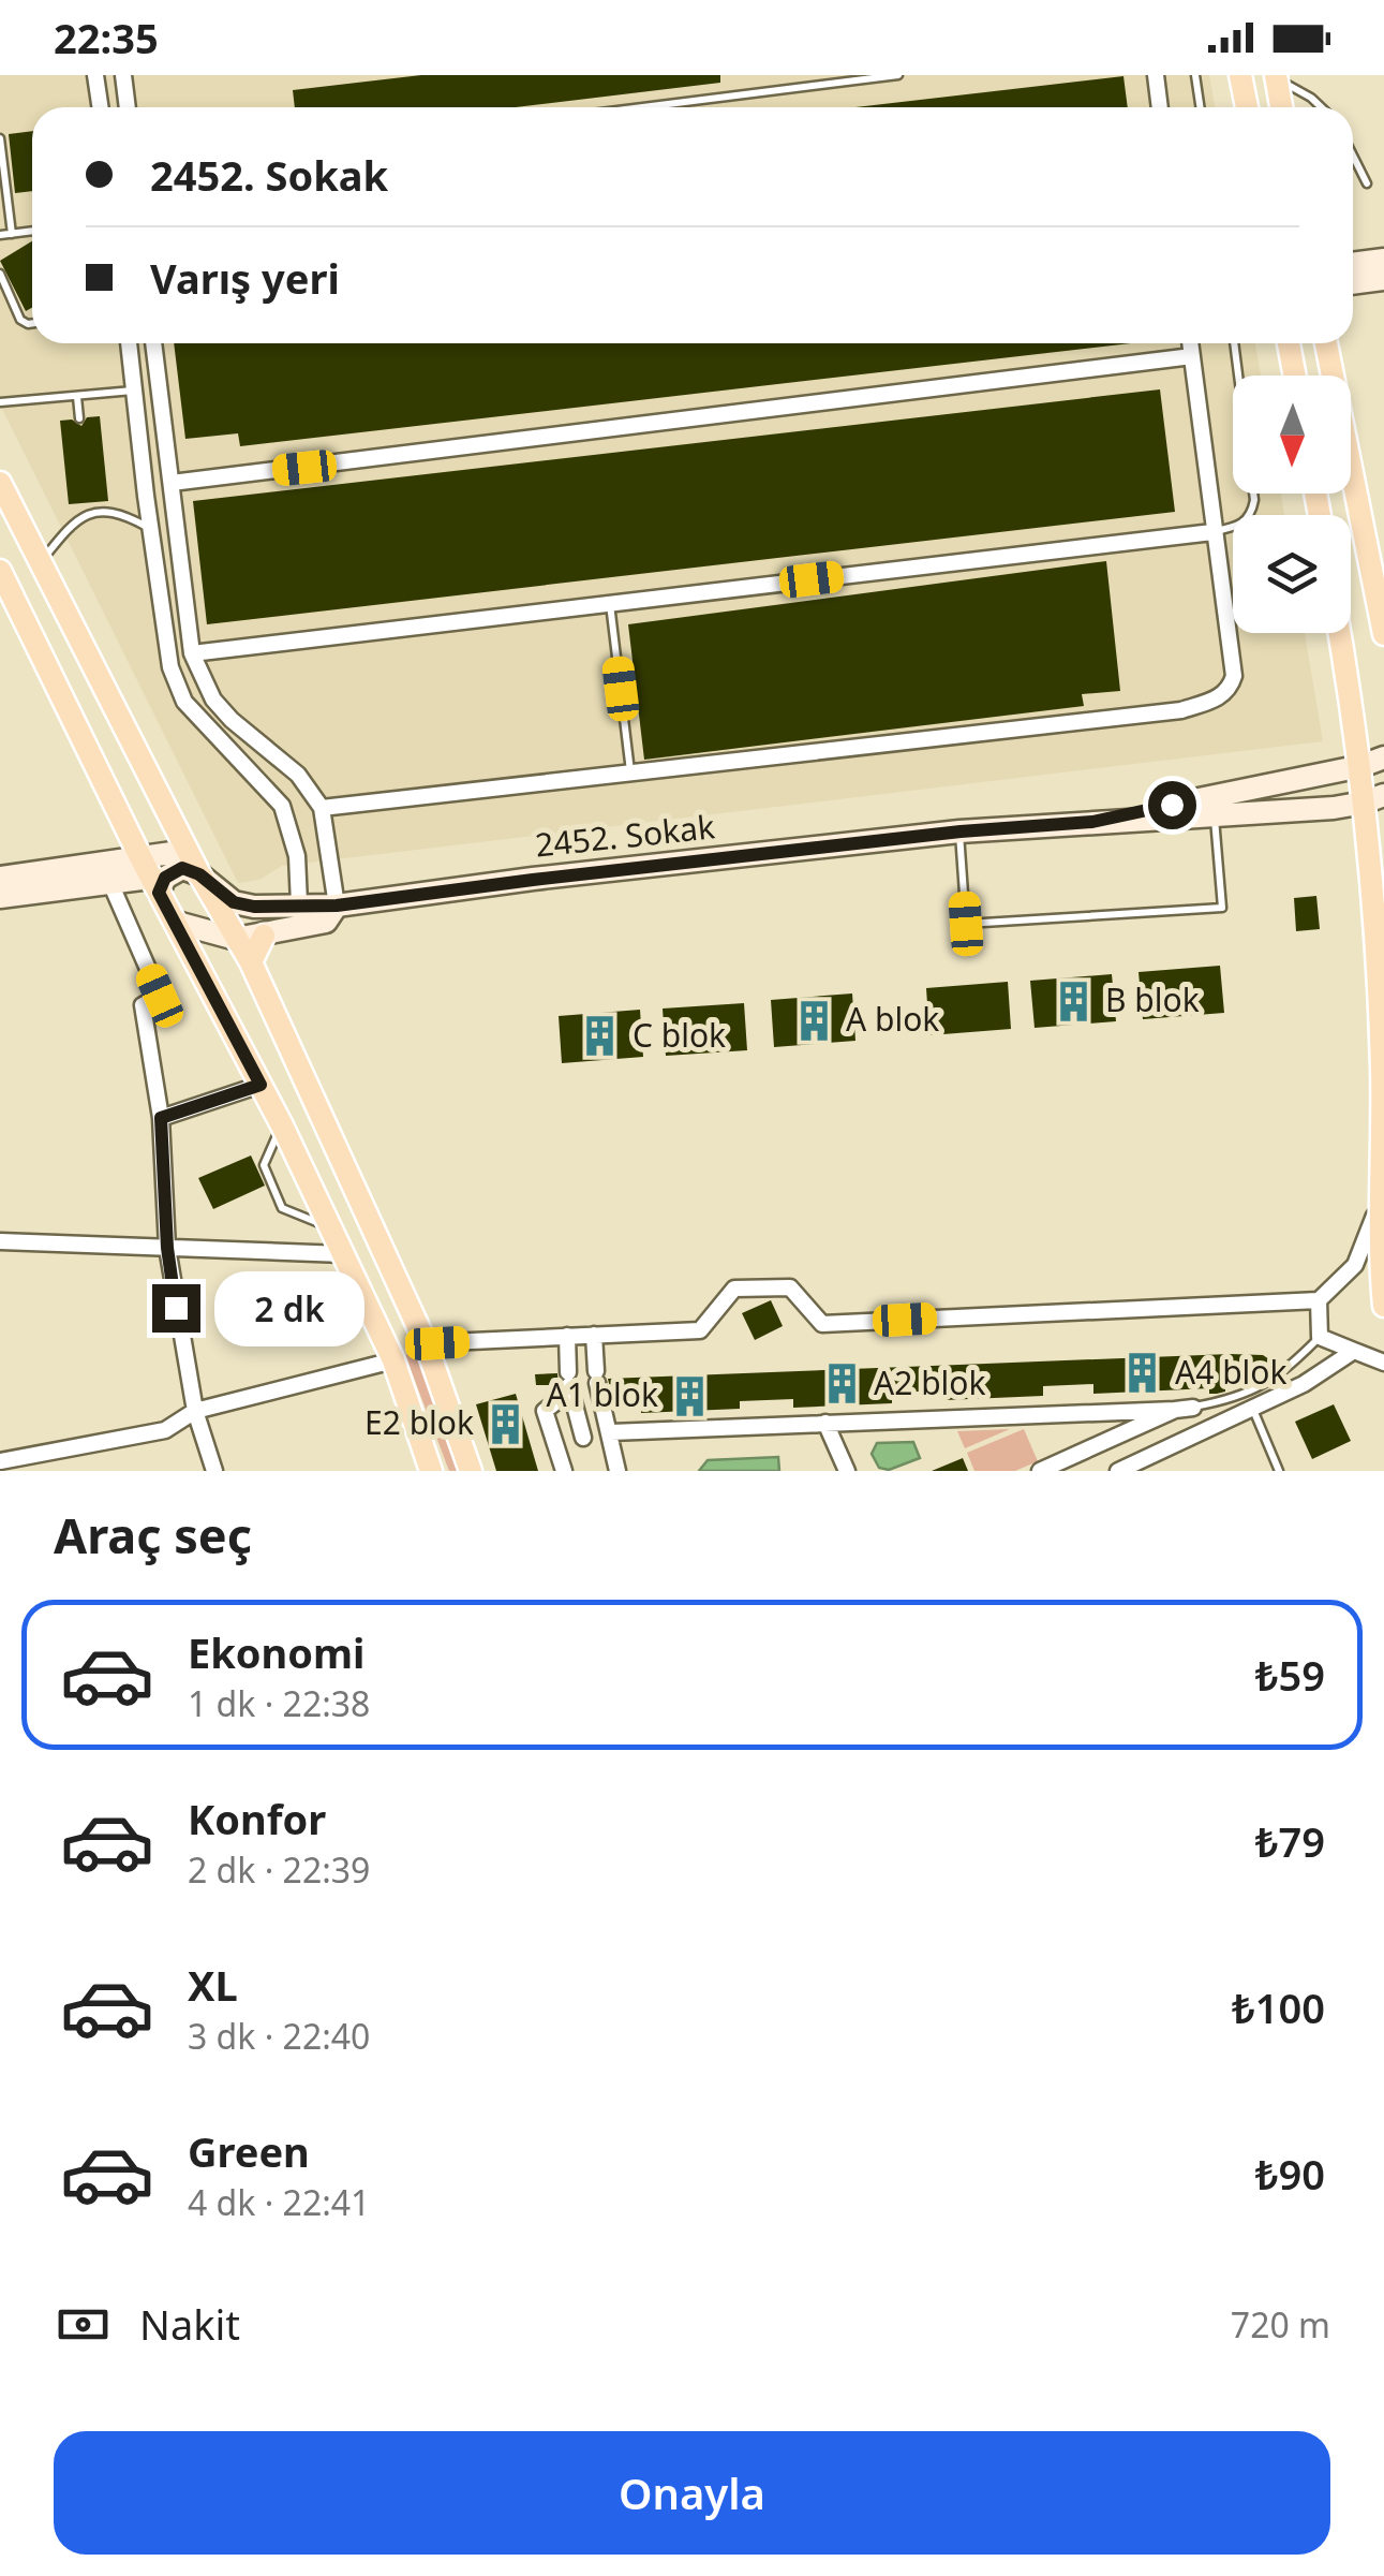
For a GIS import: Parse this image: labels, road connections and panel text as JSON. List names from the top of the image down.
{
  "streets": {
    "main road": ["2452. Sokak"]
  },
  "places": {
    "building": [
      "B blok",
      "A blok",
      "C blok",
      "A4 blok",
      "A2 blok",
      "A1 blok",
      "E2 blok"
    ]
  },
  "north": "bottom",
  "page": {
    "status": "22:35",
    "banner": ["2452. Sokak", "Varış yeri"],
    "bubble": "2 dk",
    "heading": "Araç seç",
    "list": [
      {
        "name": "Ekonomi",
        "note": "1 dk · 22:38",
        "value": "₺59"
      },
      {
        "name": "Konfor",
        "note": "2 dk · 22:39",
        "value": "₺79"
      },
      {
        "name": "XL",
        "note": "3 dk · 22:40",
        "value": "₺100"
      },
      {
        "name": "Green",
        "note": "4 dk · 22:41",
        "value": "₺90"
      }
    ],
    "pay": ["Nakit", "720 m"],
    "buttons": "Onayla"
  }
}
